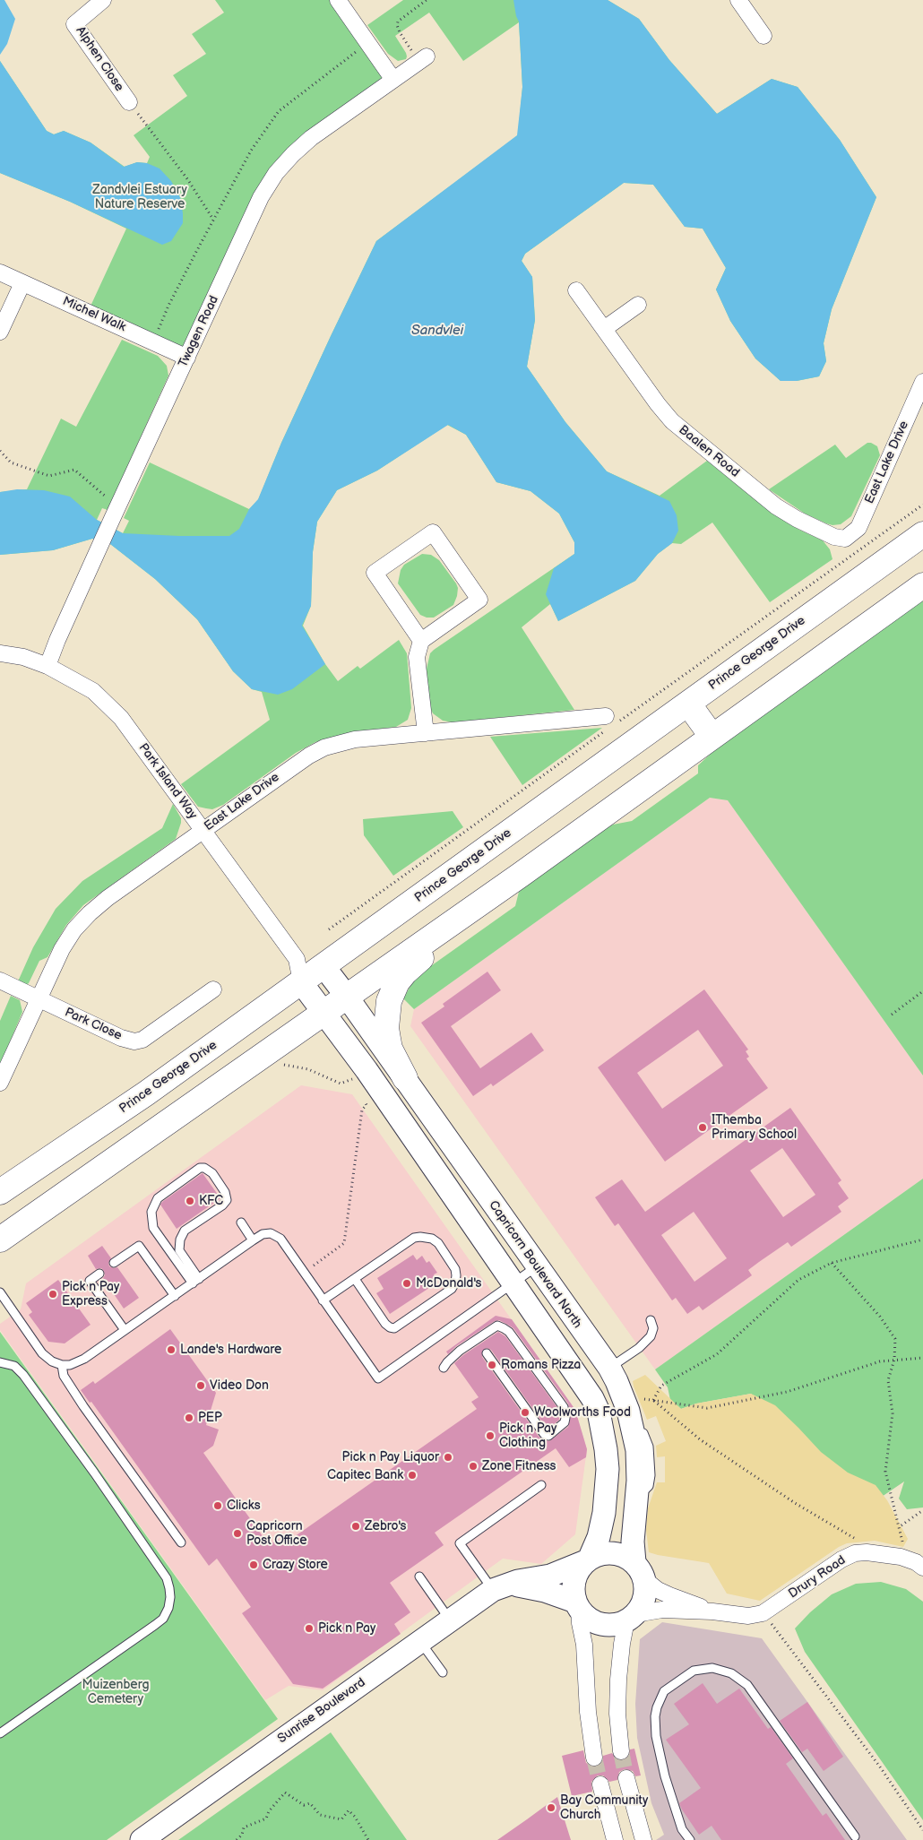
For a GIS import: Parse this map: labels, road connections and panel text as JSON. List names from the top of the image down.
{
  "streets": {
    "main road": ["Prince George Drive"],
    "street": [
      "Alphen Close",
      "Michel Walk",
      "Twagen Road",
      "Baalen Road",
      "East Lake Drive",
      "Park Island Way",
      "Park Close",
      "Capricorn Boulevard North",
      "Drury Road",
      "Sunrise Boulevard"
    ]
  },
  "crossings": [
    ["Michel Walk", "Twagen Road"],
    ["Twagen Road", "Park Island Way"],
    ["Baalen Road", "East Lake Drive"],
    ["East Lake Drive", "Park Island Way"],
    ["East Lake Drive", "Park Close"],
    ["Prince George Drive", "Park Island Way"],
    ["Prince George Drive", "Capricorn Boulevard North"],
    ["Capricorn Boulevard North", "Drury Road"],
    ["Capricorn Boulevard North", "Sunrise Boulevard"],
    ["Drury Road", "Sunrise Boulevard"]
  ],
  "water": ["Sandvlei"],
  "parks": ["Zandvlei Estuary Nature Reserve", "Muizenberg Cemetery"],
  "places": [
    "IThemba Primary School",
    "KFC",
    "McDonald's",
    "Pick n Pay Express",
    "Lande's Hardware",
    "Romans Pizza",
    "Video Don",
    "Woolworths Food",
    "PEP",
    "Pick n Pay Clothing",
    "Pick n Pay Liquor",
    "Zone Fitness",
    "Capitec Bank",
    "Clicks",
    "Zebro's",
    "Capricorn Post Office",
    "Crazy Store",
    "Pick n Pay",
    "Bay Community Church"
  ]
}
